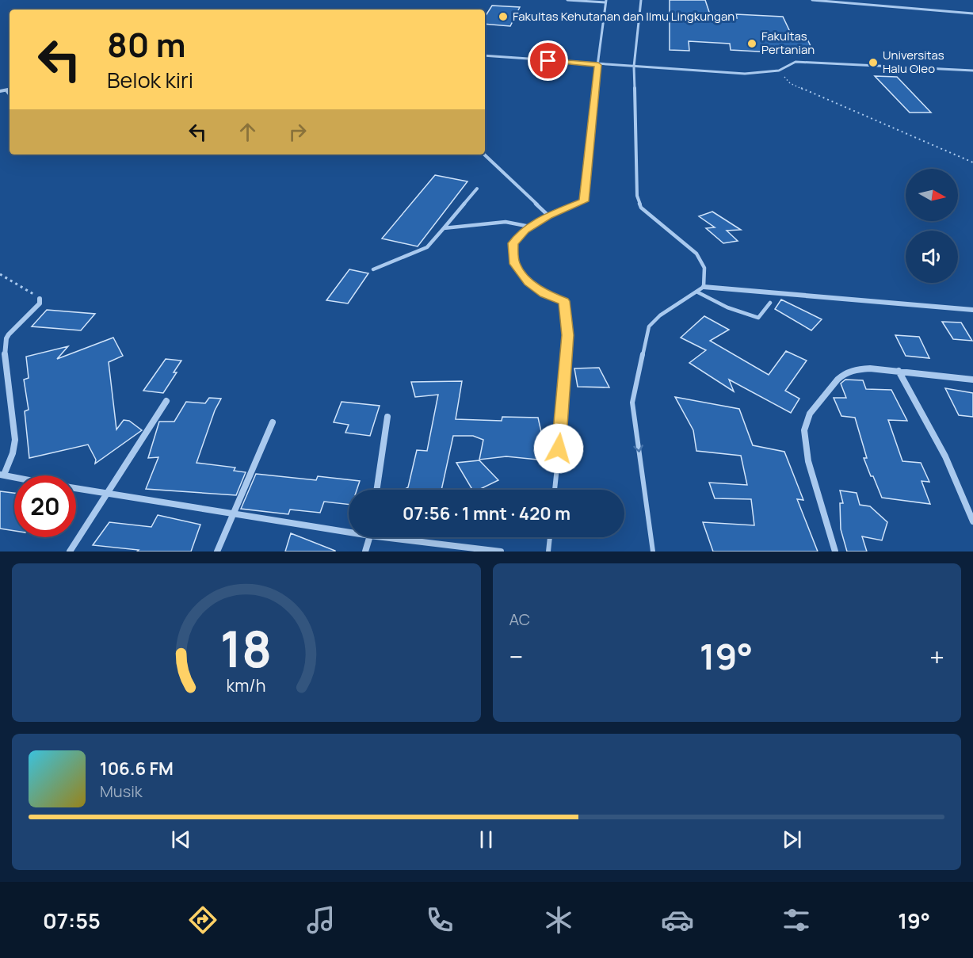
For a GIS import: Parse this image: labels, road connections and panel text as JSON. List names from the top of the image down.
{
  "places": ["Fakultas Kehutanan dan Ilmu Lingkungan", "Fakultas Pertanian", "Universitas Halu Oleo"],
  "north": "right",
  "page": {
    "turn": ["80 m", "Belok kiri"],
    "limit": "20",
    "trip": "07:56 · 1 mnt · 420 m",
    "tile": "AC",
    "heat": ["−", "19°", "+"],
    "song": ["106.6 FM", "Musik"],
    "tabs": ["07:55", "19°"],
    "gauge": ["18", "km/h"]
  }
}
